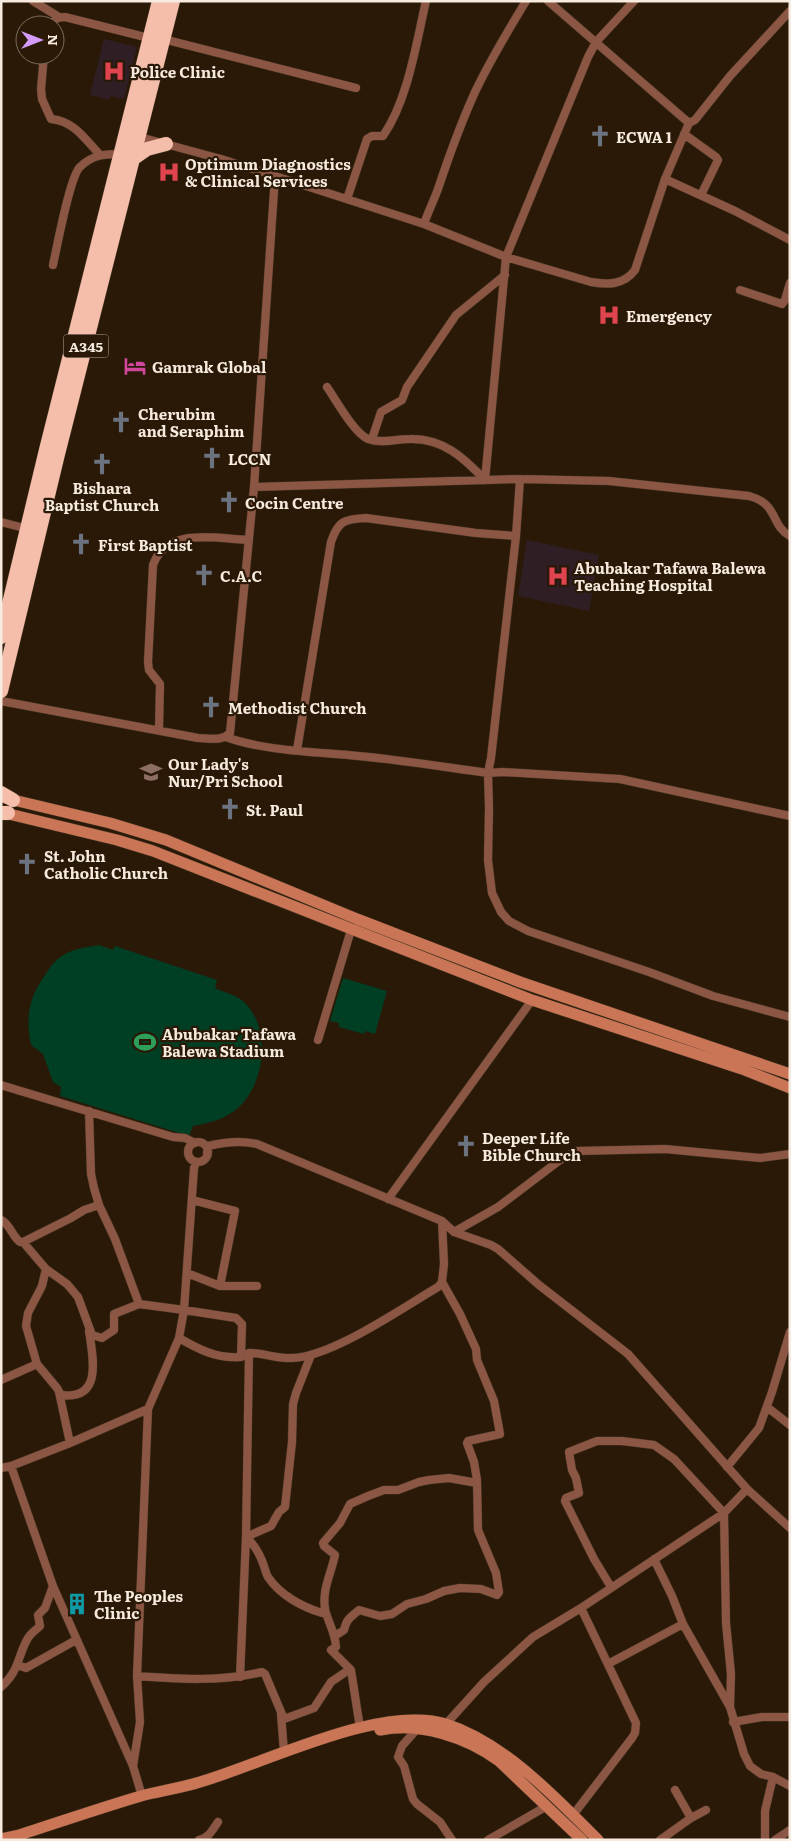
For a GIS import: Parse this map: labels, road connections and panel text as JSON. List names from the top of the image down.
{
  "streets": {
    "highway": ["A345"]
  },
  "places": {
    "hospital": [
      "Police Clinic",
      "Optimum Diagnostics & Clinical Services",
      "Emergency",
      "Abubakar Tafawa Balewa Teaching Hospital"
    ],
    "church": [
      "ECWA 1",
      "Cherubim and Seraphim",
      "LCCN",
      "Bishara Baptist Church",
      "Cocin Centre",
      "First Baptist",
      "C.A.C",
      "Methodist Church",
      "St. Paul",
      "St. John Catholic Church",
      "Deeper Life Bible Church"
    ],
    "hotel": ["Gamrak Global"],
    "school or university": ["Our Lady's Nur/Pri School"],
    "sports": ["Abubakar Tafawa Balewa Stadium"],
    "building": ["The Peoples Clinic"]
  },
  "north": "right"
}
